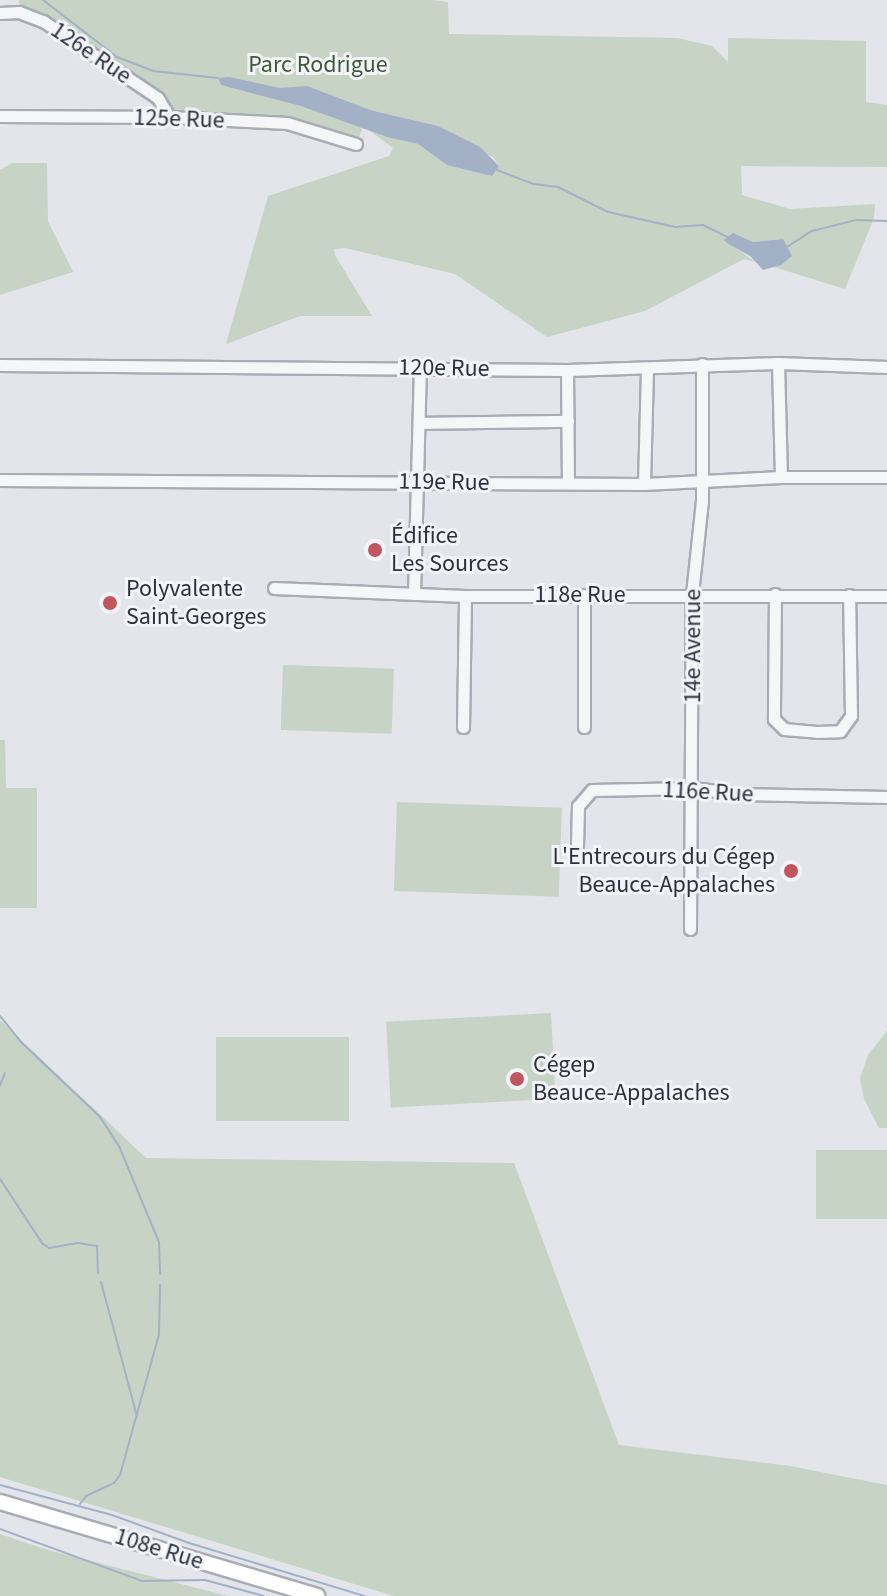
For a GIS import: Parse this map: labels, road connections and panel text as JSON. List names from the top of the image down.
{
  "streets": {
    "main road": ["108e Rue"],
    "street": [
      "126e Rue",
      "125e Rue",
      "120e Rue",
      "119e Rue",
      "118e Rue",
      "14e Avenue",
      "116e Rue"
    ]
  },
  "crossings": [
    ["126e Rue", "125e Rue"],
    ["120e Rue", "14e Avenue"],
    ["119e Rue", "14e Avenue"],
    ["118e Rue", "14e Avenue"],
    ["14e Avenue", "116e Rue"]
  ],
  "parks": ["Parc Rodrigue"],
  "places": [
    "Édifice Les Sources",
    "Polyvalente Saint-Georges",
    "L'Entrecours du Cégep Beauce-Appalaches",
    "Cégep Beauce-Appalaches"
  ]
}
